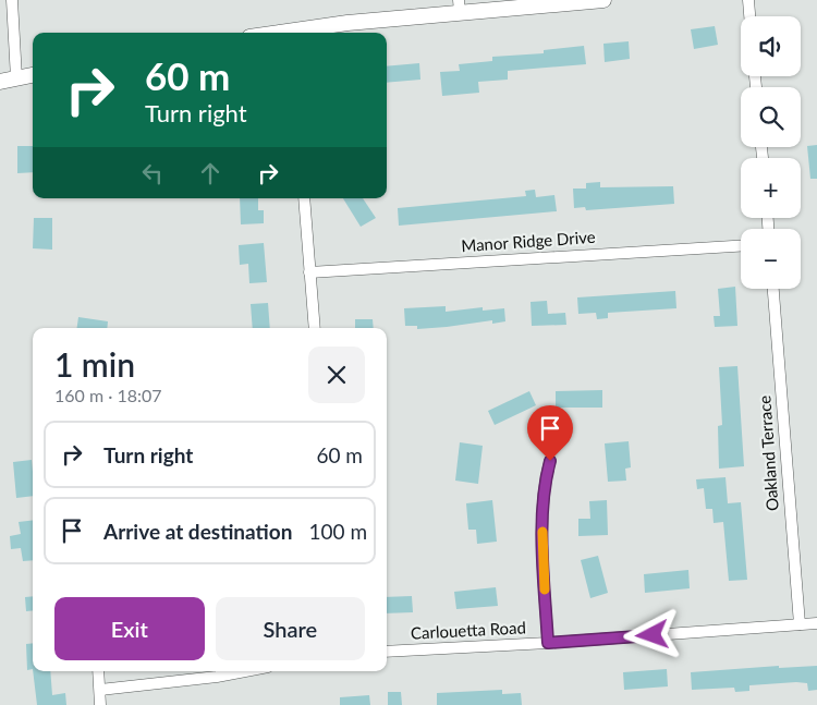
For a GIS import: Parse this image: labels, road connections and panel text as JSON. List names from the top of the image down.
{
  "streets": {
    "street": ["Manor Ridge Drive", "Oakland Terrace", "Carlouetta Road"]
  },
  "crossings": [
    ["Oakland Terrace", "Carlouetta Road"]
  ],
  "page": {
    "map_buttons": ["+", "−"],
    "turn": ["60 m", "Turn right"],
    "heading": ["1 min", "160 m · 18:07"],
    "list": [
      {
        "name": "Turn right",
        "value": "60 m"
      },
      {
        "name": "Arrive at destination",
        "value": "100 m"
      }
    ],
    "buttons": ["Exit", "Share"]
  }
}
